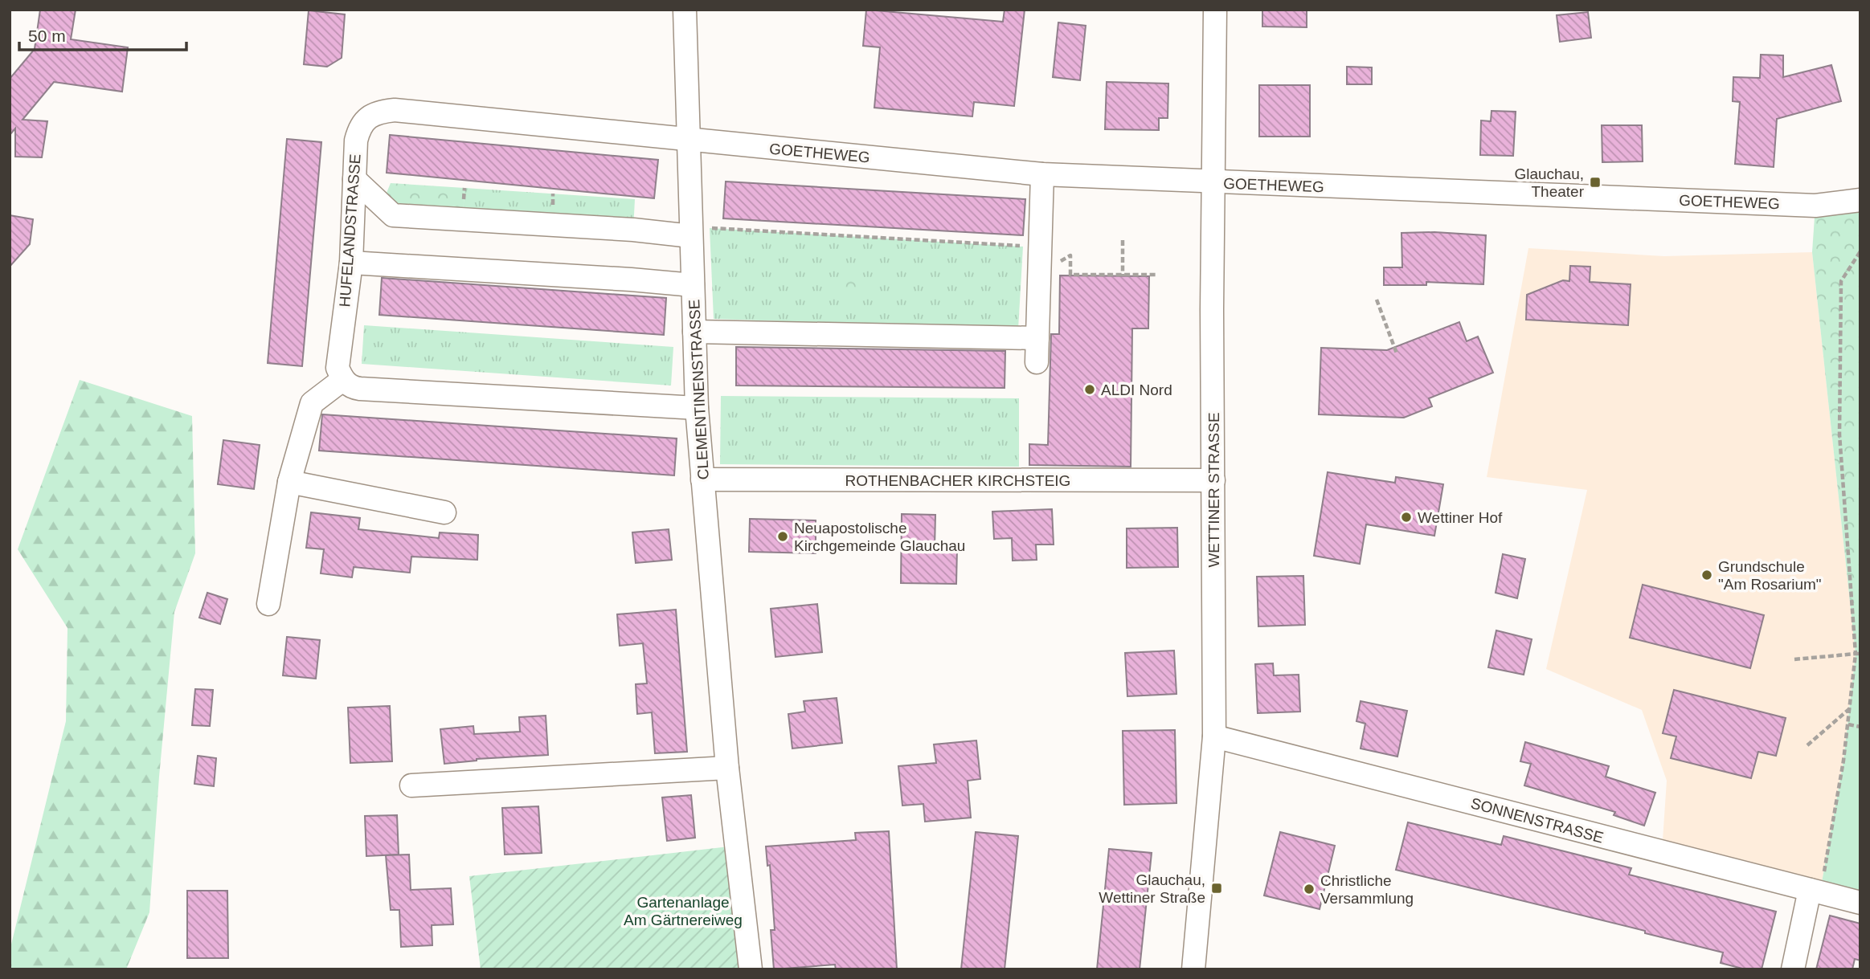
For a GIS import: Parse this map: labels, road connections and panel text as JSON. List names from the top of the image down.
{
  "streets": {
    "street": [
      "GOETHEWEG",
      "HUFELANDSTRASSE",
      "CLEMENTINENSTRASSE",
      "ROTHENBACHER KIRCHSTEIG",
      "WETTINER STRASSE",
      "SONNENSTRASSE"
    ]
  },
  "crossings": [
    ["GOETHEWEG", "HUFELANDSTRASSE"],
    ["GOETHEWEG", "CLEMENTINENSTRASSE"],
    ["GOETHEWEG", "WETTINER STRASSE"],
    ["HUFELANDSTRASSE", "CLEMENTINENSTRASSE"],
    ["CLEMENTINENSTRASSE", "ROTHENBACHER KIRCHSTEIG"],
    ["ROTHENBACHER KIRCHSTEIG", "WETTINER STRASSE"],
    ["WETTINER STRASSE", "SONNENSTRASSE"]
  ],
  "parks": ["Gartenanlage Am Gärtnereiweg"],
  "places": {
    "transit": ["Glauchau, Theater", "Glauchau, Wettiner Straße"],
    "other": [
      "ALDI Nord",
      "Wettiner Hof",
      "Neuapostolische Kirchgemeinde Glauchau",
      "Grundschule \"Am Rosarium\"",
      "Christliche Versammlung"
    ]
  },
  "scale_bar": "50 m"
}
